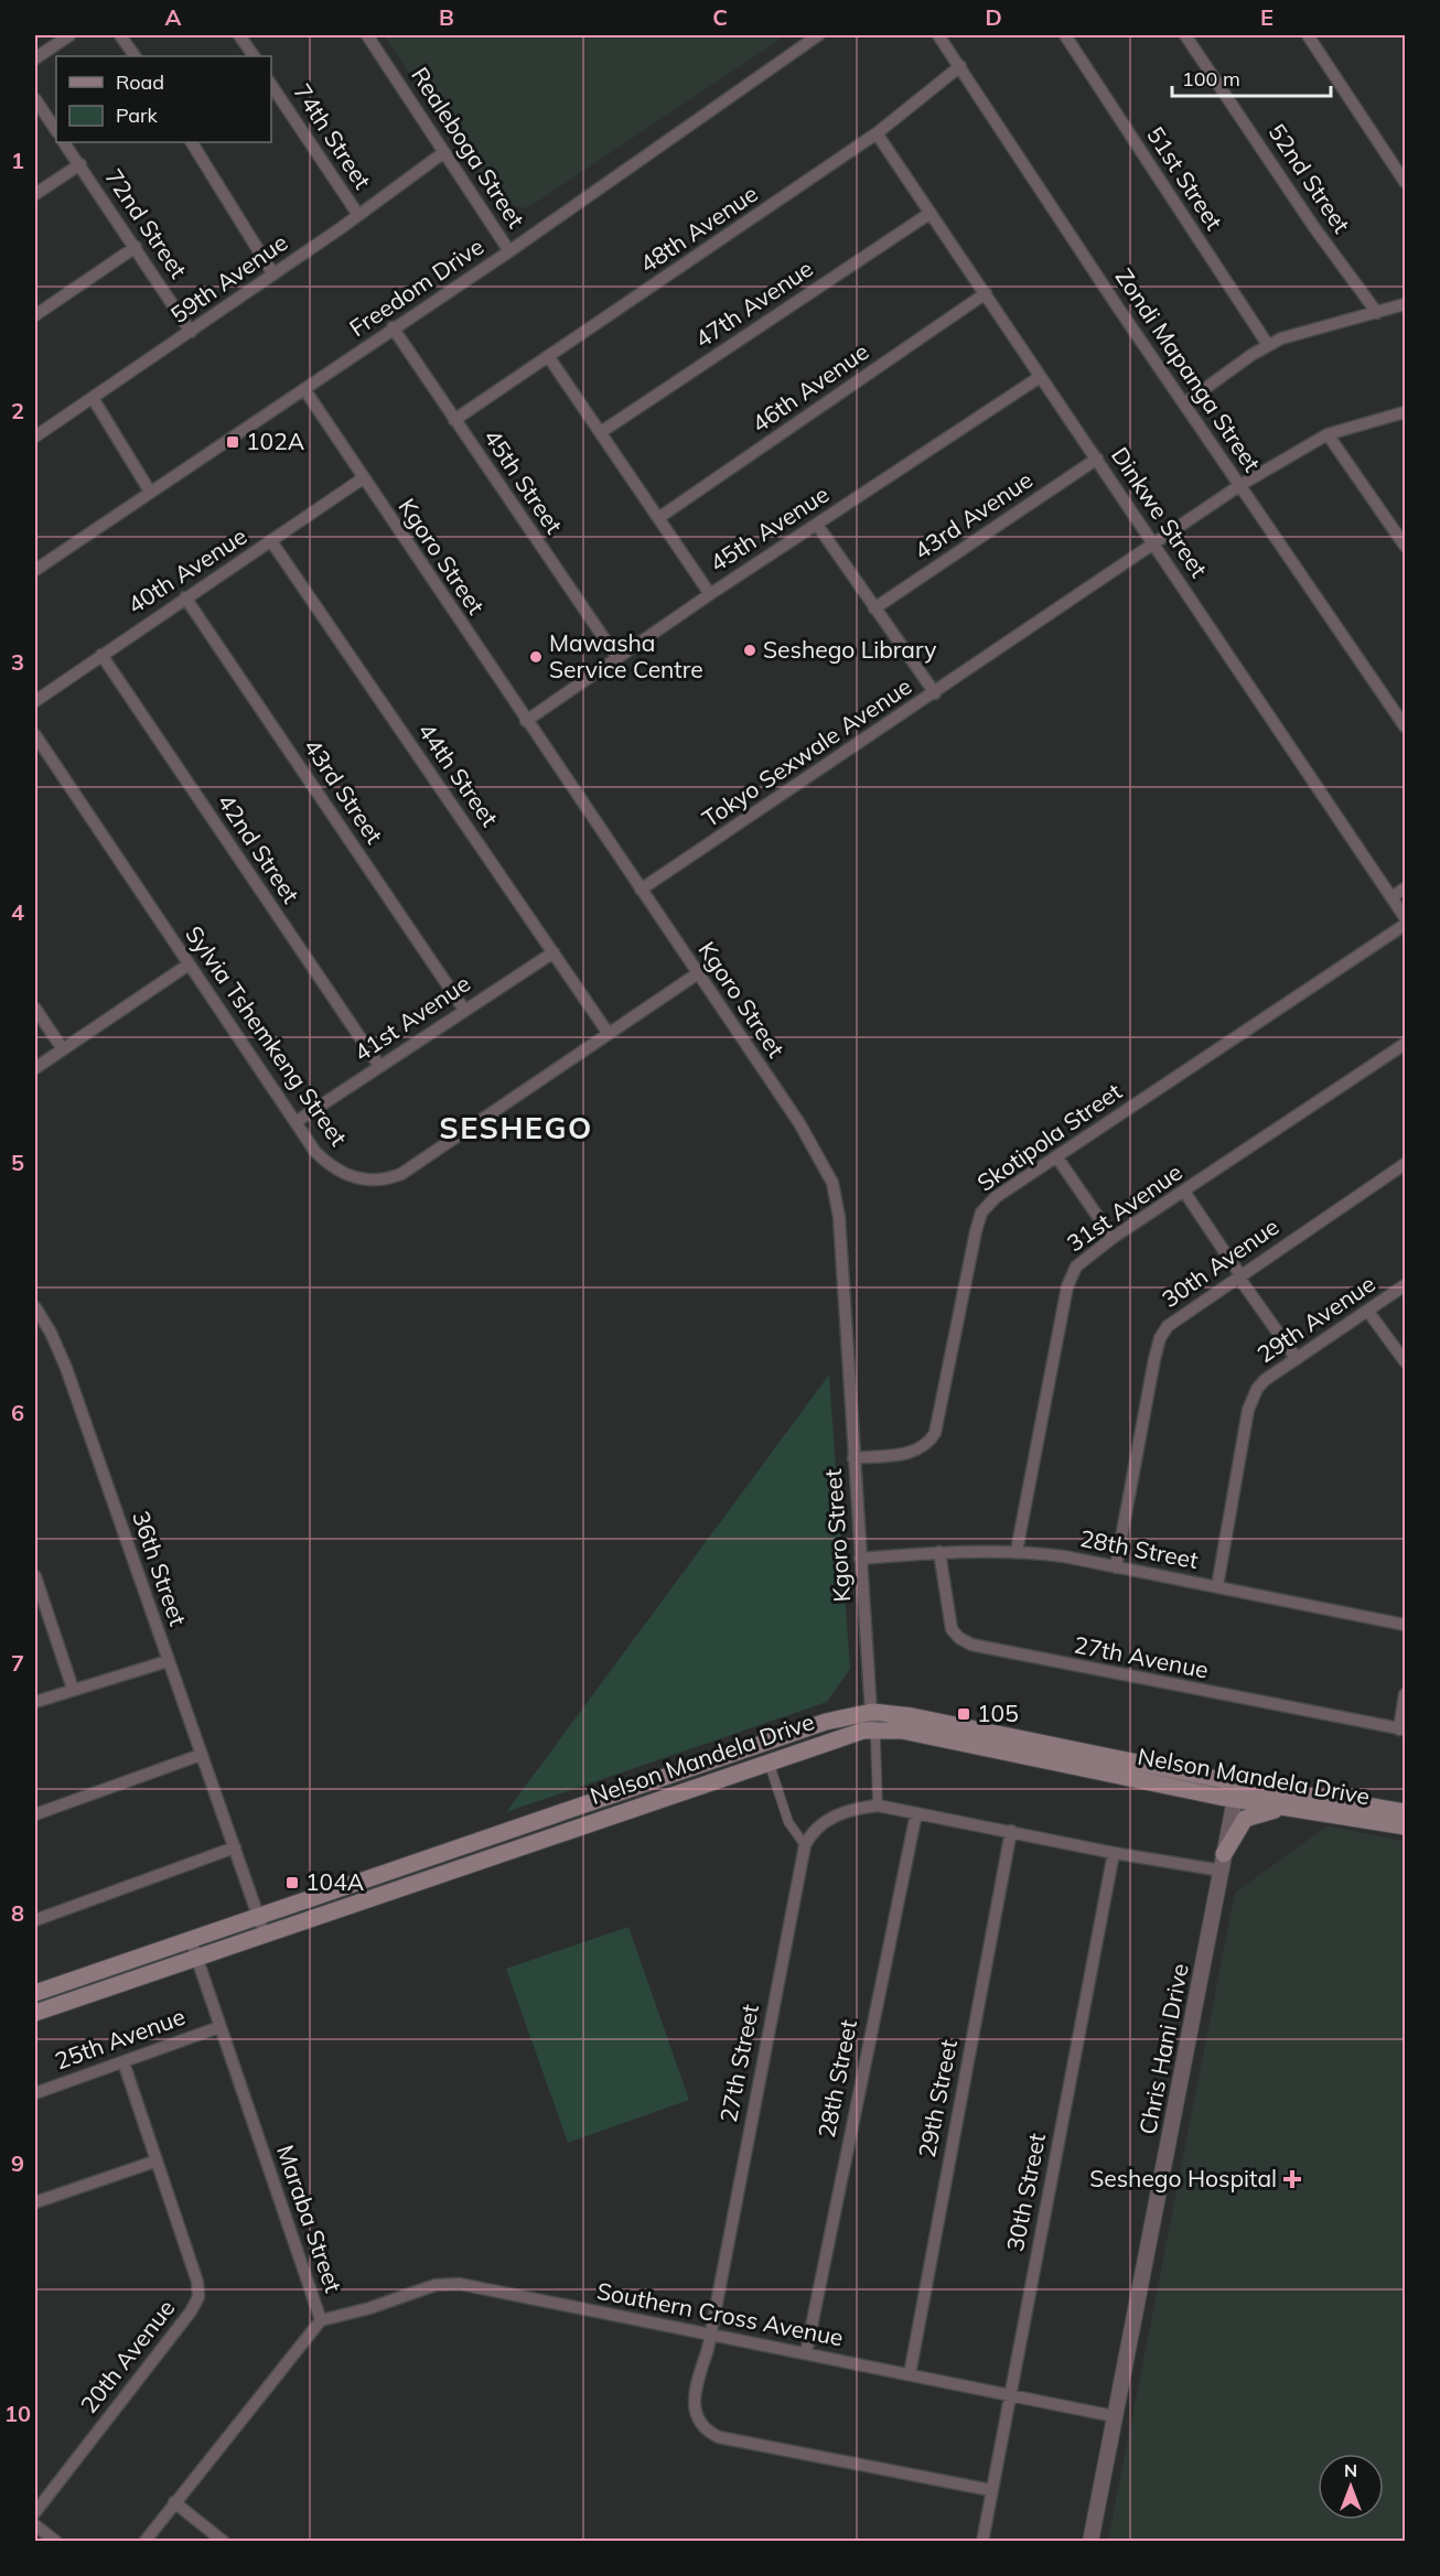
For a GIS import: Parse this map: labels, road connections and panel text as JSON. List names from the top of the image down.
{
  "streets": {
    "main road": ["Nelson Mandela Drive"],
    "street": [
      "74th Street",
      "Realeboga Street",
      "51st Street",
      "52nd Street",
      "72nd Street",
      "48th Avenue",
      "59th Avenue",
      "Freedom Drive",
      "47th Avenue",
      "Zondi Mapanga Street",
      "46th Avenue",
      "45th Street",
      "Dinkwe Street",
      "43rd Avenue",
      "45th Avenue",
      "Kgoro Street",
      "40th Avenue",
      "Tokyo Sexwale Avenue",
      "44th Street",
      "43rd Street",
      "42nd Street",
      "41st Avenue",
      "Sylvia Tshemkeng Street",
      "Skotipola Street",
      "31st Avenue",
      "30th Avenue",
      "29th Avenue",
      "28th Street",
      "36th Street",
      "27th Avenue",
      "25th Avenue",
      "Chris Hani Drive",
      "27th Street",
      "29th Street",
      "30th Street",
      "Maraba Street",
      "Southern Cross Avenue",
      "20th Avenue"
    ]
  },
  "crossings": [
    ["74th Street", "59th Avenue"],
    ["Realeboga Street", "59th Avenue"],
    ["Realeboga Street", "Freedom Drive"],
    ["72nd Street", "59th Avenue"],
    ["48th Avenue", "Zondi Mapanga Street"],
    ["48th Avenue", "45th Street"],
    ["48th Avenue", "Dinkwe Street"],
    ["Freedom Drive", "45th Street"],
    ["Freedom Drive", "Kgoro Street"],
    ["47th Avenue", "Dinkwe Street"],
    ["Zondi Mapanga Street", "Tokyo Sexwale Avenue"],
    ["46th Avenue", "Dinkwe Street"],
    ["45th Street", "45th Avenue"],
    ["Dinkwe Street", "43rd Avenue"],
    ["Dinkwe Street", "45th Avenue"],
    ["Dinkwe Street", "Tokyo Sexwale Avenue"],
    ["45th Avenue", "Kgoro Street"],
    ["Kgoro Street", "40th Avenue"],
    ["Kgoro Street", "Tokyo Sexwale Avenue"],
    ["Kgoro Street", "Sylvia Tshemkeng Street"],
    ["Kgoro Street", "Skotipola Street"],
    ["Kgoro Street", "28th Street"],
    ["Kgoro Street", "Nelson Mandela Drive"],
    ["40th Avenue", "44th Street"],
    ["40th Avenue", "43rd Street"],
    ["40th Avenue", "42nd Street"],
    ["44th Street", "41st Avenue"],
    ["44th Street", "Sylvia Tshemkeng Street"],
    ["43rd Street", "41st Avenue"],
    ["42nd Street", "41st Avenue"],
    ["41st Avenue", "Sylvia Tshemkeng Street"],
    ["31st Avenue", "28th Street"],
    ["30th Avenue", "28th Street"],
    ["29th Avenue", "28th Street"],
    ["28th Street", "27th Avenue"],
    ["28th Street", "27th Street"],
    ["28th Street", "Southern Cross Avenue"],
    ["36th Street", "Nelson Mandela Drive"],
    ["Nelson Mandela Drive", "Chris Hani Drive"],
    ["Nelson Mandela Drive", "Maraba Street"],
    ["25th Avenue", "Maraba Street"],
    ["25th Avenue", "20th Avenue"],
    ["Chris Hani Drive", "27th Street"],
    ["Chris Hani Drive", "Southern Cross Avenue"],
    ["27th Street", "29th Street"],
    ["27th Street", "30th Street"],
    ["27th Street", "Southern Cross Avenue"],
    ["29th Street", "Southern Cross Avenue"],
    ["30th Street", "Southern Cross Avenue"],
    ["Maraba Street", "Southern Cross Avenue"]
  ],
  "districts": ["SESHEGO"],
  "places": {
    "transit": ["102A", "105", "104A"],
    "other": ["Seshego Library", "Mawasha Service Centre"],
    "health": ["Seshego Hospital"]
  },
  "legend": ["Road", "Park"],
  "scale_bar": "100 m",
  "north": "top",
  "grid": {
    "columns": [
      "A",
      "B",
      "C",
      "D",
      "E"
    ],
    "rows": [
      "1",
      "2",
      "3",
      "4",
      "5",
      "6",
      "7",
      "8",
      "9",
      "10"
    ]
  }
}
